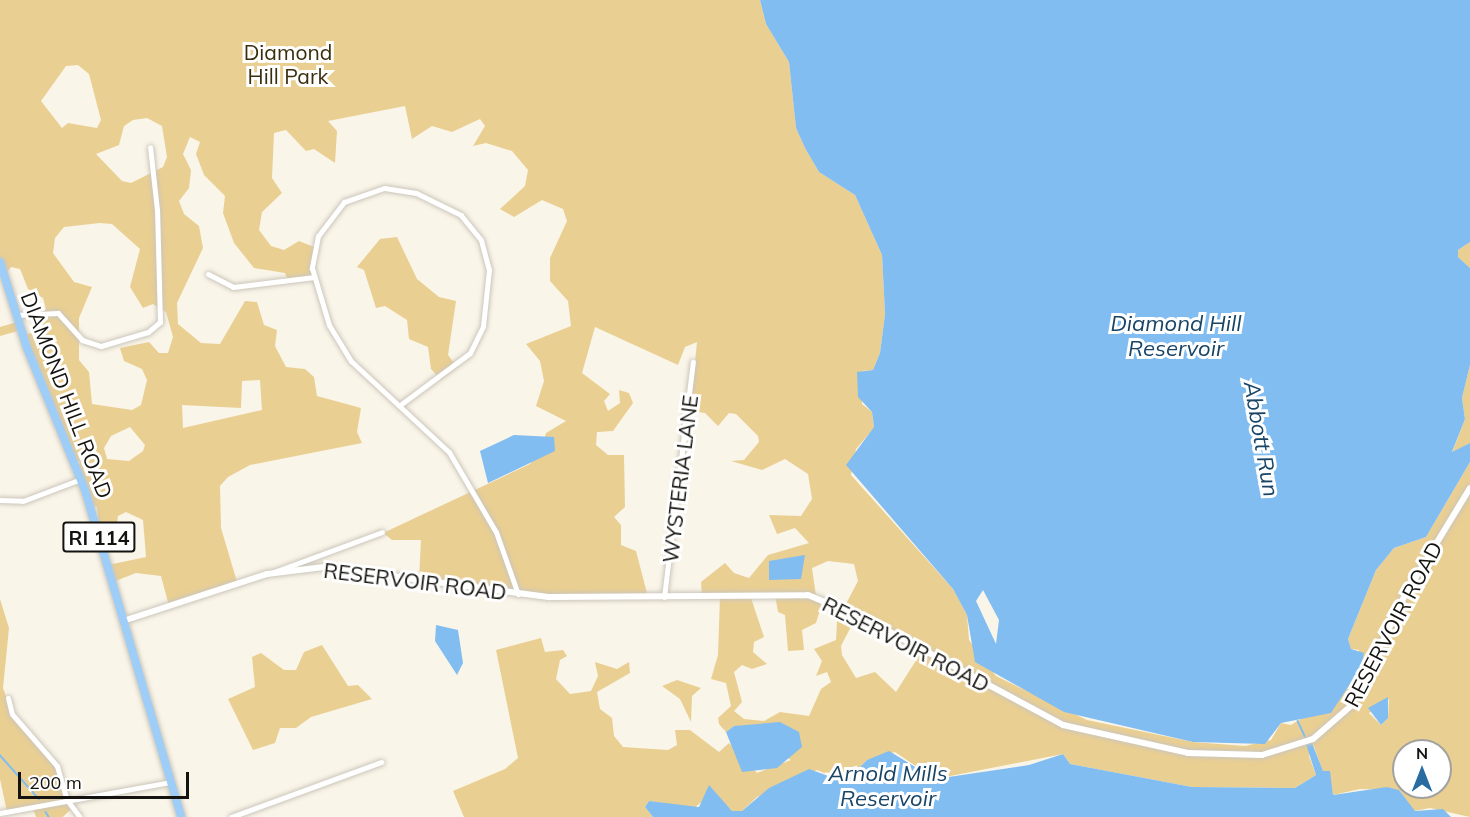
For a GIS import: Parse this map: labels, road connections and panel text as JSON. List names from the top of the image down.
{
  "streets": {
    "main road": ["DIAMOND HILL ROAD", "RI 114"],
    "street": ["WYSTERIA LANE", "RESERVOIR ROAD"]
  },
  "crossings": [
    ["DIAMOND HILL ROAD", "RESERVOIR ROAD"],
    ["WYSTERIA LANE", "RESERVOIR ROAD"]
  ],
  "water": ["Diamond Hill Reservoir", "Abbott Run", "Arnold Mills Reservoir"],
  "parks": ["Diamond Hill Park"],
  "scale_bar": "200 m",
  "north": "top"
}
